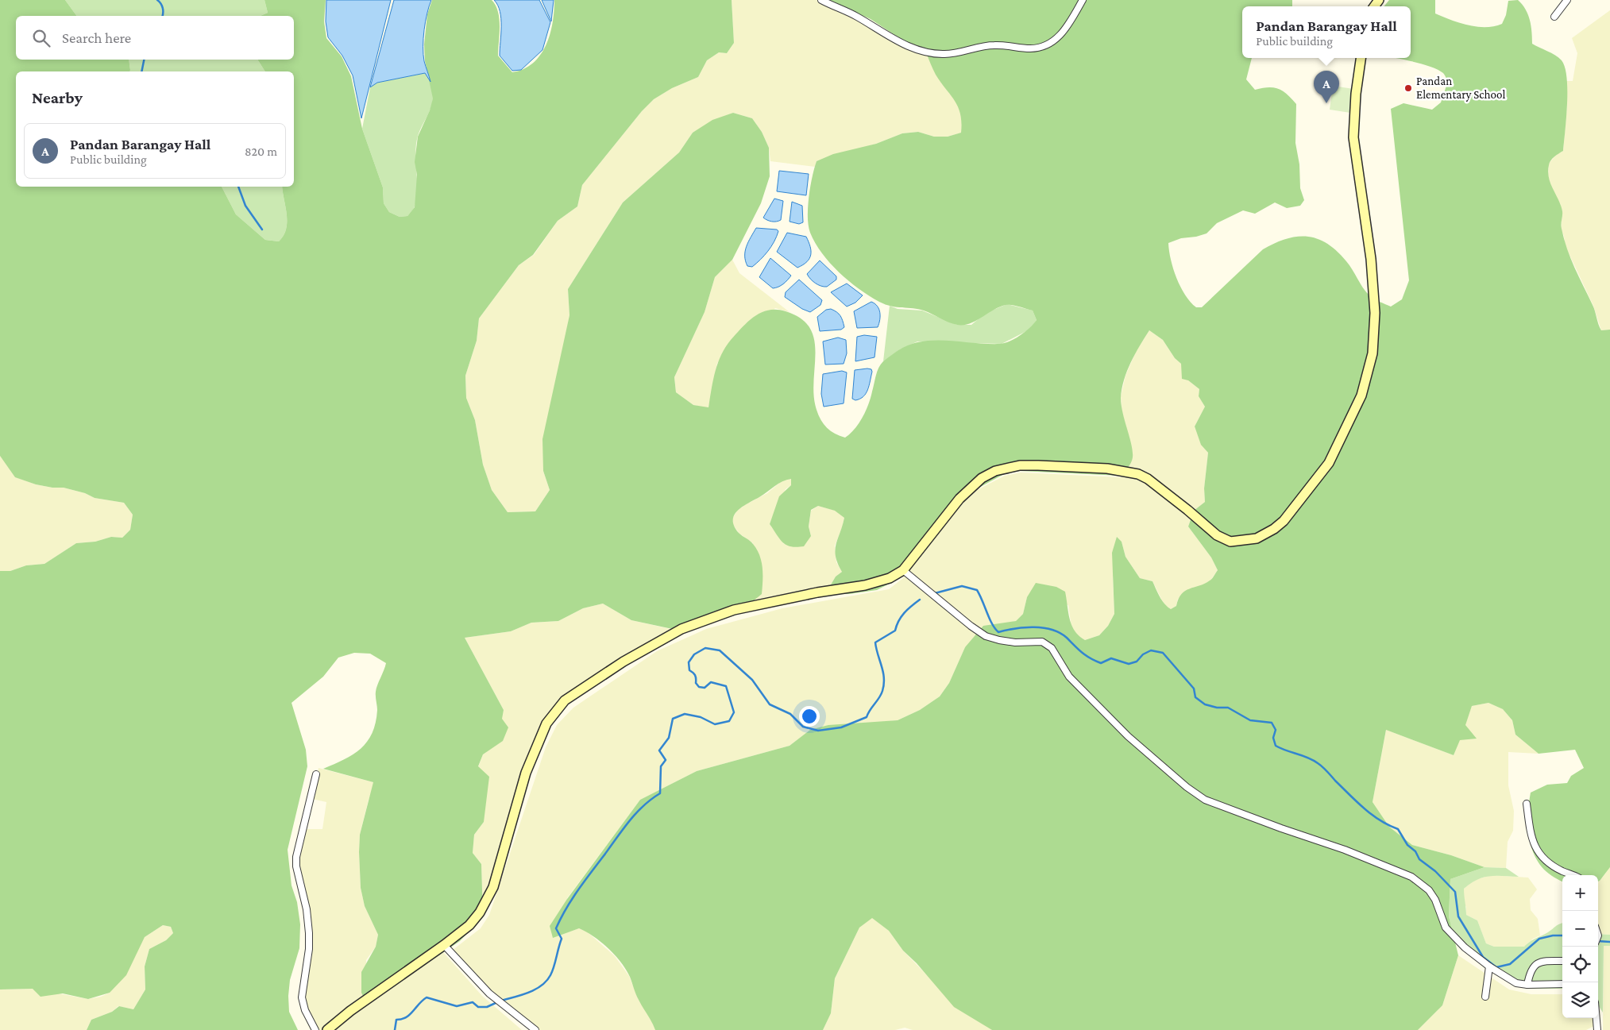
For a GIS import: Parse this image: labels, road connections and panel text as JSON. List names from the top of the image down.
{
  "places": ["Pandan Elementary School"],
  "page": {
    "popup": ["Pandan Barangay Hall", "Public building"],
    "search": "Search here",
    "pins": "A",
    "heading": "Nearby",
    "list": [
      {
        "mark": "A",
        "name": "Pandan Barangay Hall",
        "note": "Public building",
        "value": "820 m"
      }
    ],
    "map_buttons": ["+", "−"]
  }
}
